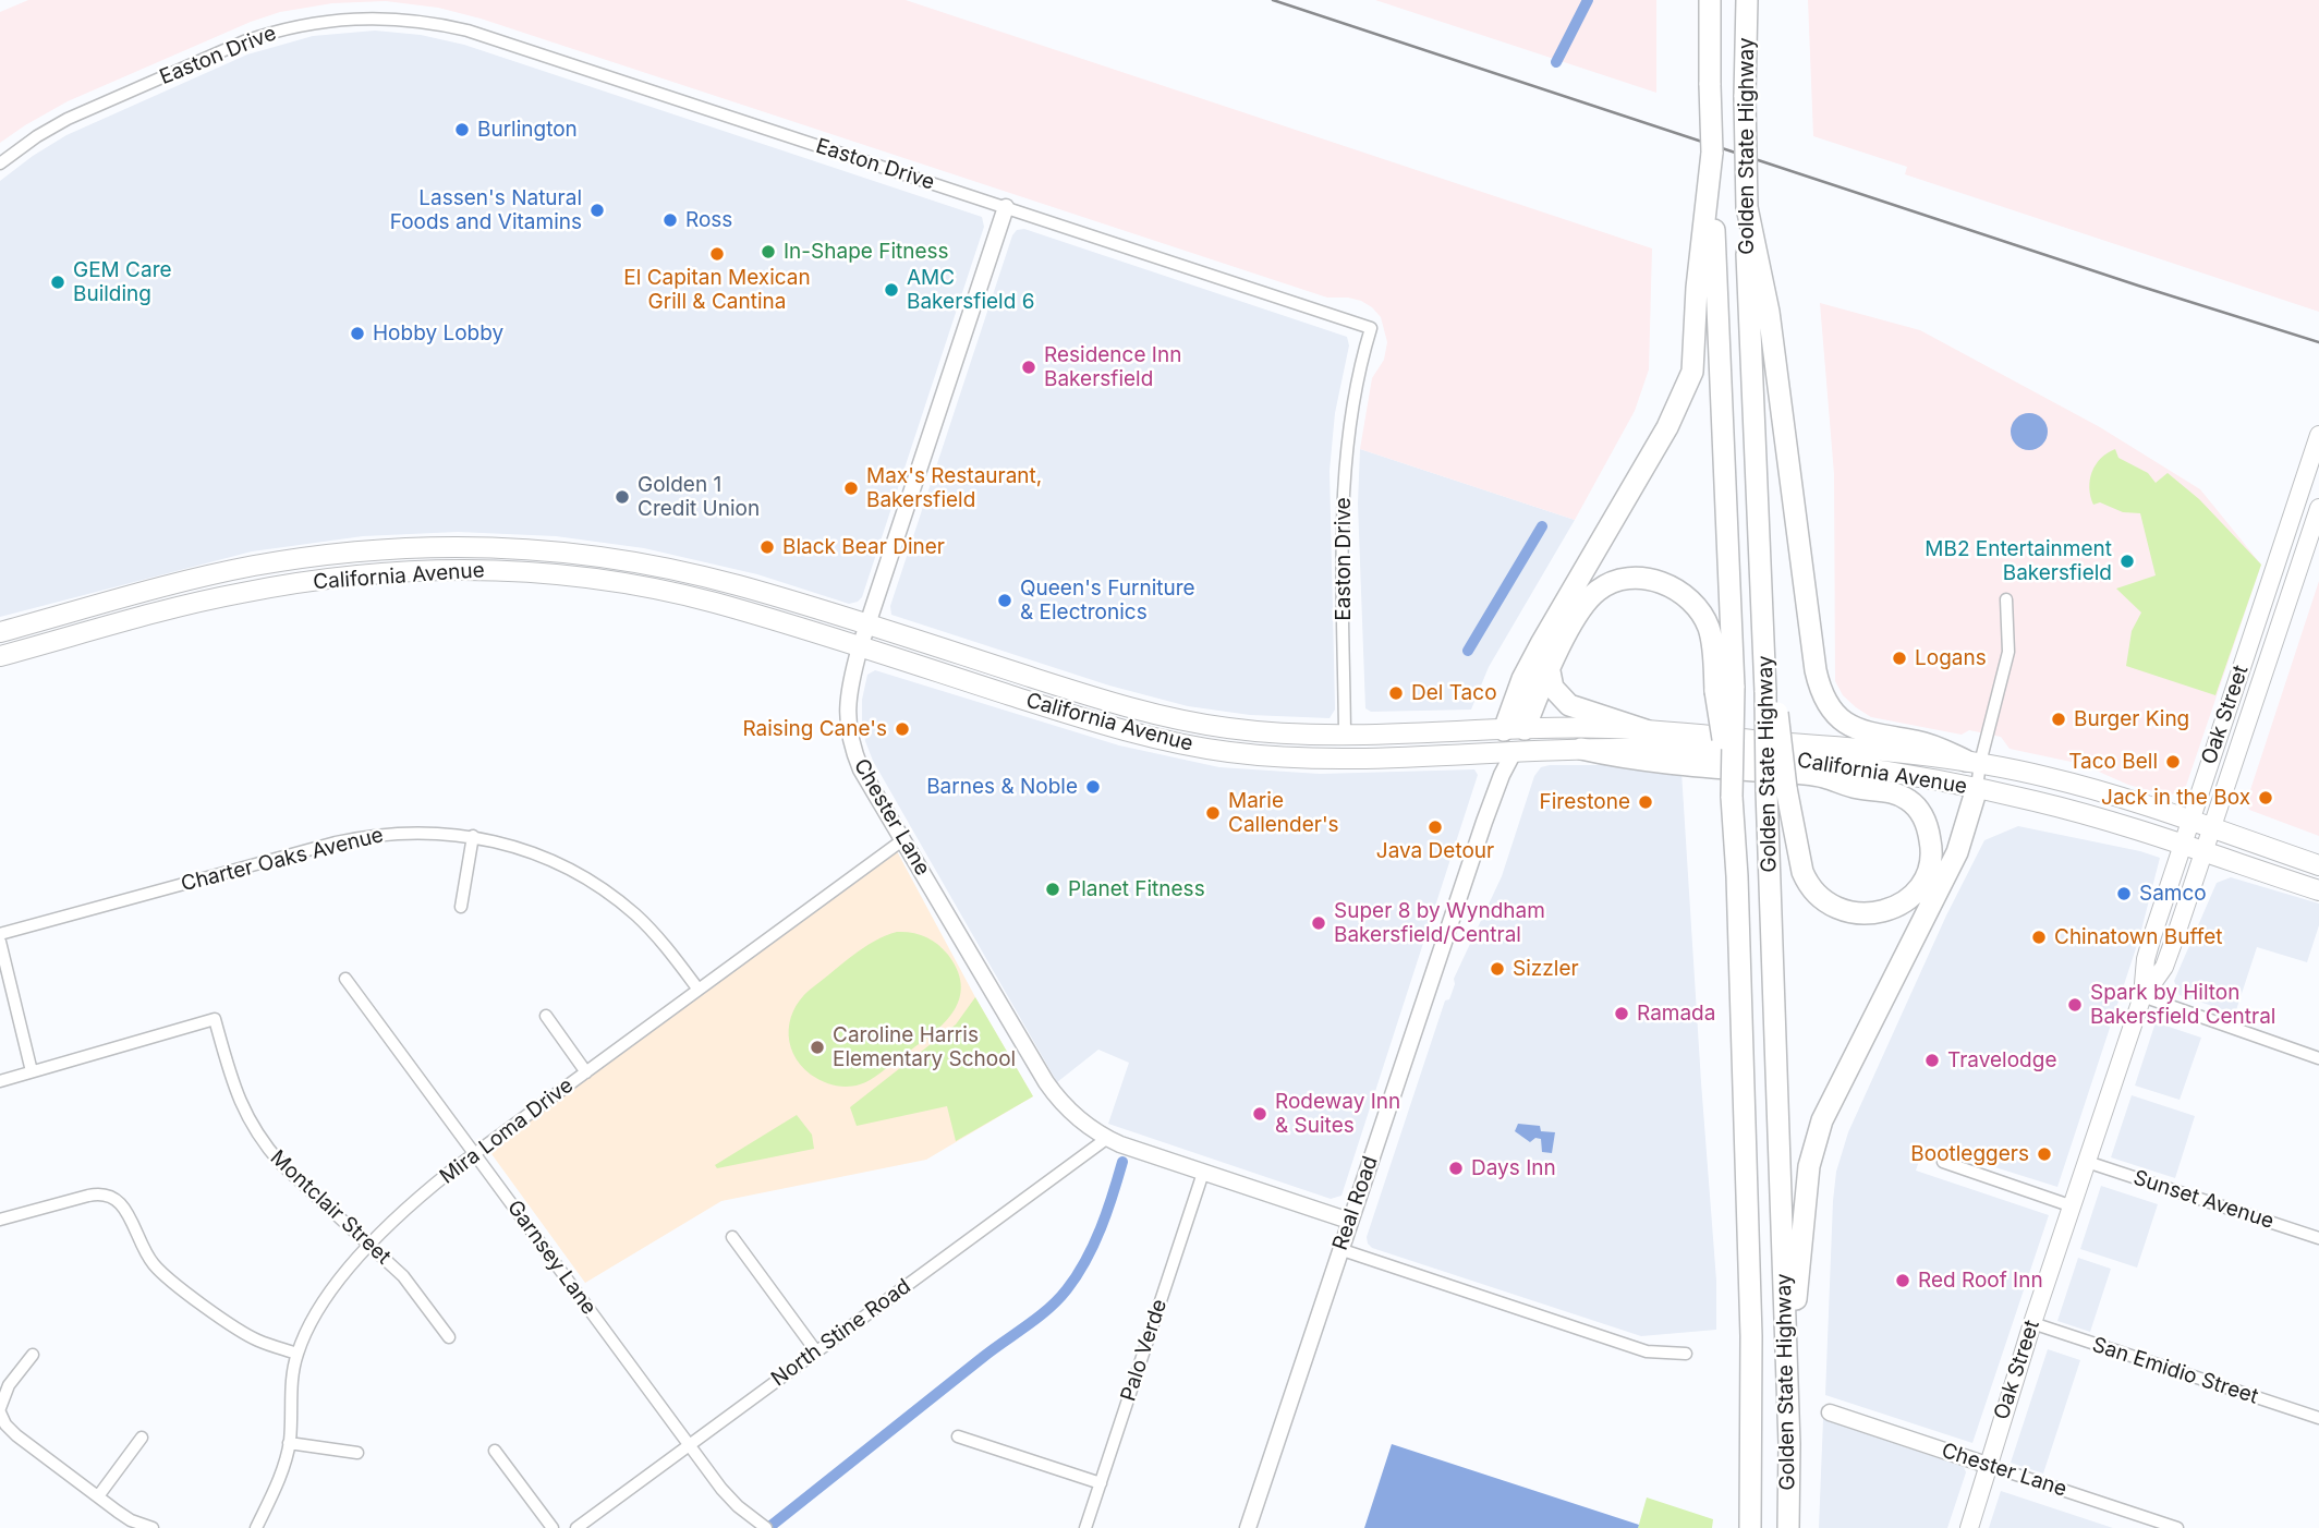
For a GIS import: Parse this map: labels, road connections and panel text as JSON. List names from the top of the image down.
{
  "streets": {
    "highway": ["Golden State Highway"],
    "main road": ["California Avenue", "Oak Street"],
    "street": [
      "Easton Drive",
      "Chester Lane",
      "Charter Oaks Avenue",
      "Mira Loma Drive",
      "Sunset Avenue",
      "Real Road",
      "Montclair Street",
      "Garnsey Lane",
      "North Stine Road",
      "Palo Verde",
      "San Emidio Street"
    ]
  },
  "crossings": [
    ["Easton Drive", "California Avenue"],
    ["Easton Drive", "Chester Lane"],
    ["California Avenue", "Oak Street"],
    ["California Avenue", "Chester Lane"],
    ["California Avenue", "Real Road"],
    ["Oak Street", "Chester Lane"],
    ["Oak Street", "Sunset Avenue"],
    ["Oak Street", "San Emidio Street"],
    ["Chester Lane", "Mira Loma Drive"],
    ["Chester Lane", "Real Road"],
    ["Chester Lane", "North Stine Road"],
    ["Chester Lane", "Palo Verde"],
    ["Charter Oaks Avenue", "Mira Loma Drive"],
    ["Mira Loma Drive", "Montclair Street"],
    ["Mira Loma Drive", "Garnsey Lane"],
    ["Garnsey Lane", "North Stine Road"]
  ],
  "places": [
    "Burlington",
    "Lassen's Natural Foods and Vitamins",
    "Ross",
    "In-Shape Fitness",
    "El Capitan Mexican Grill & Cantina",
    "GEM Care Building",
    "AMC Bakersfield 6",
    "Hobby Lobby",
    "Residence Inn Bakersfield",
    "Max's Restaurant, Bakersfield",
    "Golden 1 Credit Union",
    "Black Bear Diner",
    "MB2 Entertainment Bakersfield",
    "Queen's Furniture & Electronics",
    "Logans",
    "Del Taco",
    "Burger King",
    "Raising Cane's",
    "Taco Bell",
    "Barnes & Noble",
    "Jack in the Box",
    "Firestone",
    "Marie Callender's",
    "Java Detour",
    "Planet Fitness",
    "Samco",
    "Super 8 by Wyndham Bakersfield/Central",
    "Chinatown Buffet",
    "Sizzler",
    "Spark by Hilton Bakersfield Central",
    "Ramada",
    "Caroline Harris Elementary School",
    "Travelodge",
    "Rodeway Inn & Suites",
    "Bootleggers",
    "Days Inn",
    "Red Roof Inn"
  ]
}
